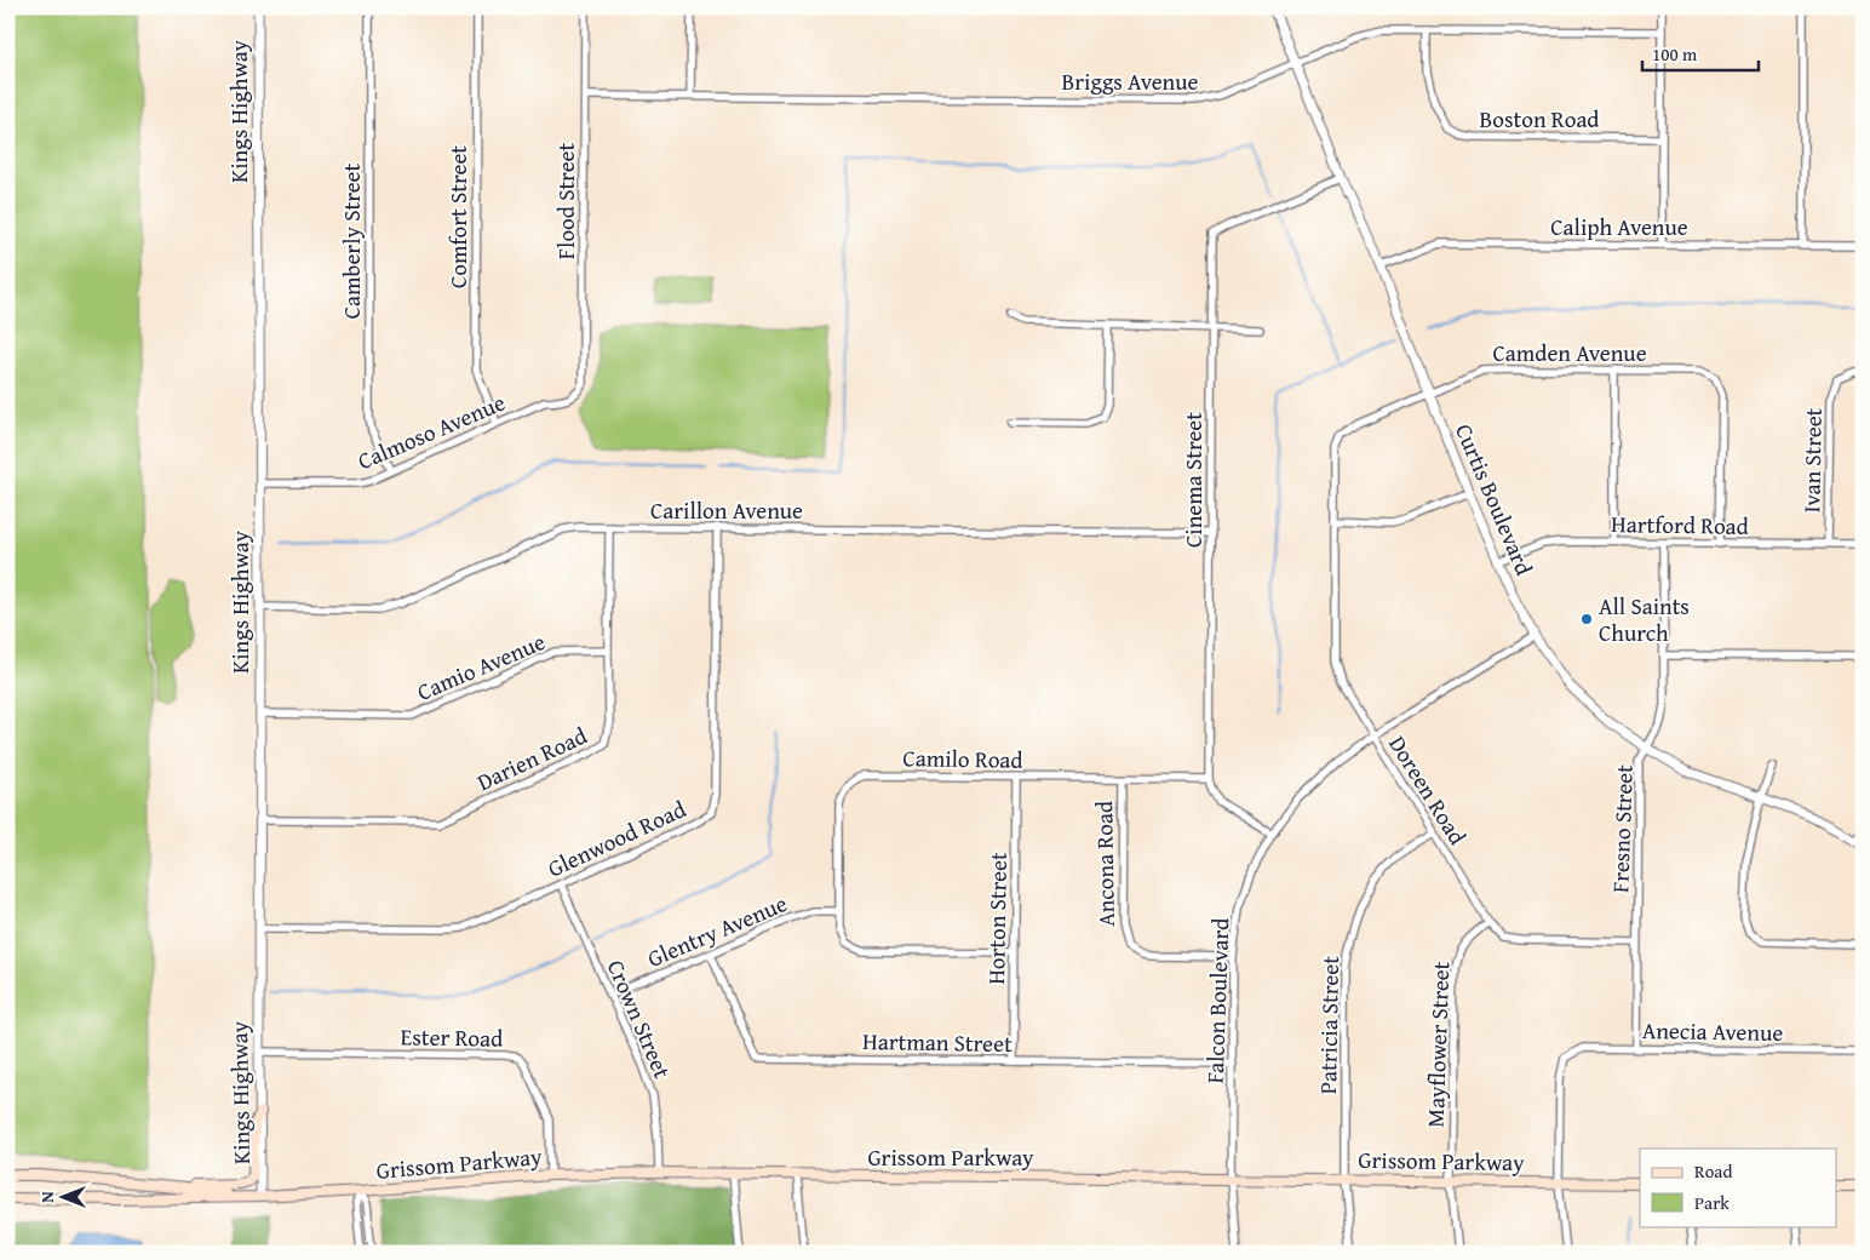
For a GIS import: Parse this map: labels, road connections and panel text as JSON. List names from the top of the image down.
{
  "streets": {
    "main road": ["Grissom Parkway"],
    "street": [
      "Briggs Avenue",
      "Kings Highway",
      "Boston Road",
      "Flood Street",
      "Comfort Street",
      "Caliph Avenue",
      "Camberly Street",
      "Camden Avenue",
      "Calmoso Avenue",
      "Ivan Street",
      "Cinema Street",
      "Curtis Boulevard",
      "Carillon Avenue",
      "Hartford Road",
      "Camio Avenue",
      "Darien Road",
      "Camilo Road",
      "Doreen Road",
      "Fresno Street",
      "Glenwood Road",
      "Ancona Road",
      "Horton Street",
      "Glentry Avenue",
      "Falcon Boulevard",
      "Crown Street",
      "Patricia Street",
      "Anecia Avenue",
      "Ester Road",
      "Hartman Street",
      "Mayflower Street"
    ]
  },
  "crossings": [
    ["Briggs Avenue", "Boston Road"],
    ["Briggs Avenue", "Flood Street"],
    ["Briggs Avenue", "Curtis Boulevard"],
    ["Kings Highway", "Calmoso Avenue"],
    ["Kings Highway", "Carillon Avenue"],
    ["Kings Highway", "Camio Avenue"],
    ["Kings Highway", "Darien Road"],
    ["Kings Highway", "Glenwood Road"],
    ["Kings Highway", "Ester Road"],
    ["Kings Highway", "Grissom Parkway"],
    ["Flood Street", "Calmoso Avenue"],
    ["Comfort Street", "Calmoso Avenue"],
    ["Caliph Avenue", "Curtis Boulevard"],
    ["Camberly Street", "Calmoso Avenue"],
    ["Camden Avenue", "Curtis Boulevard"],
    ["Camden Avenue", "Hartford Road"],
    ["Camden Avenue", "Doreen Road"],
    ["Ivan Street", "Hartford Road"],
    ["Cinema Street", "Curtis Boulevard"],
    ["Cinema Street", "Carillon Avenue"],
    ["Cinema Street", "Camilo Road"],
    ["Curtis Boulevard", "Hartford Road"],
    ["Curtis Boulevard", "Fresno Street"],
    ["Curtis Boulevard", "Falcon Boulevard"],
    ["Carillon Avenue", "Darien Road"],
    ["Carillon Avenue", "Glenwood Road"],
    ["Hartford Road", "Fresno Street"],
    ["Camio Avenue", "Darien Road"],
    ["Camilo Road", "Ancona Road"],
    ["Camilo Road", "Horton Street"],
    ["Camilo Road", "Glentry Avenue"],
    ["Doreen Road", "Fresno Street"],
    ["Doreen Road", "Falcon Boulevard"],
    ["Doreen Road", "Patricia Street"],
    ["Doreen Road", "Mayflower Street"],
    ["Fresno Street", "Anecia Avenue"],
    ["Glenwood Road", "Crown Street"],
    ["Ancona Road", "Falcon Boulevard"],
    ["Horton Street", "Hartman Street"],
    ["Glentry Avenue", "Crown Street"],
    ["Glentry Avenue", "Hartman Street"],
    ["Falcon Boulevard", "Hartman Street"],
    ["Falcon Boulevard", "Grissom Parkway"],
    ["Crown Street", "Grissom Parkway"],
    ["Patricia Street", "Grissom Parkway"],
    ["Anecia Avenue", "Grissom Parkway"],
    ["Ester Road", "Grissom Parkway"],
    ["Mayflower Street", "Grissom Parkway"]
  ],
  "places": ["All Saints Church"],
  "legend": ["Road", "Park"],
  "scale_bar": "100 m",
  "north": "left"
}
